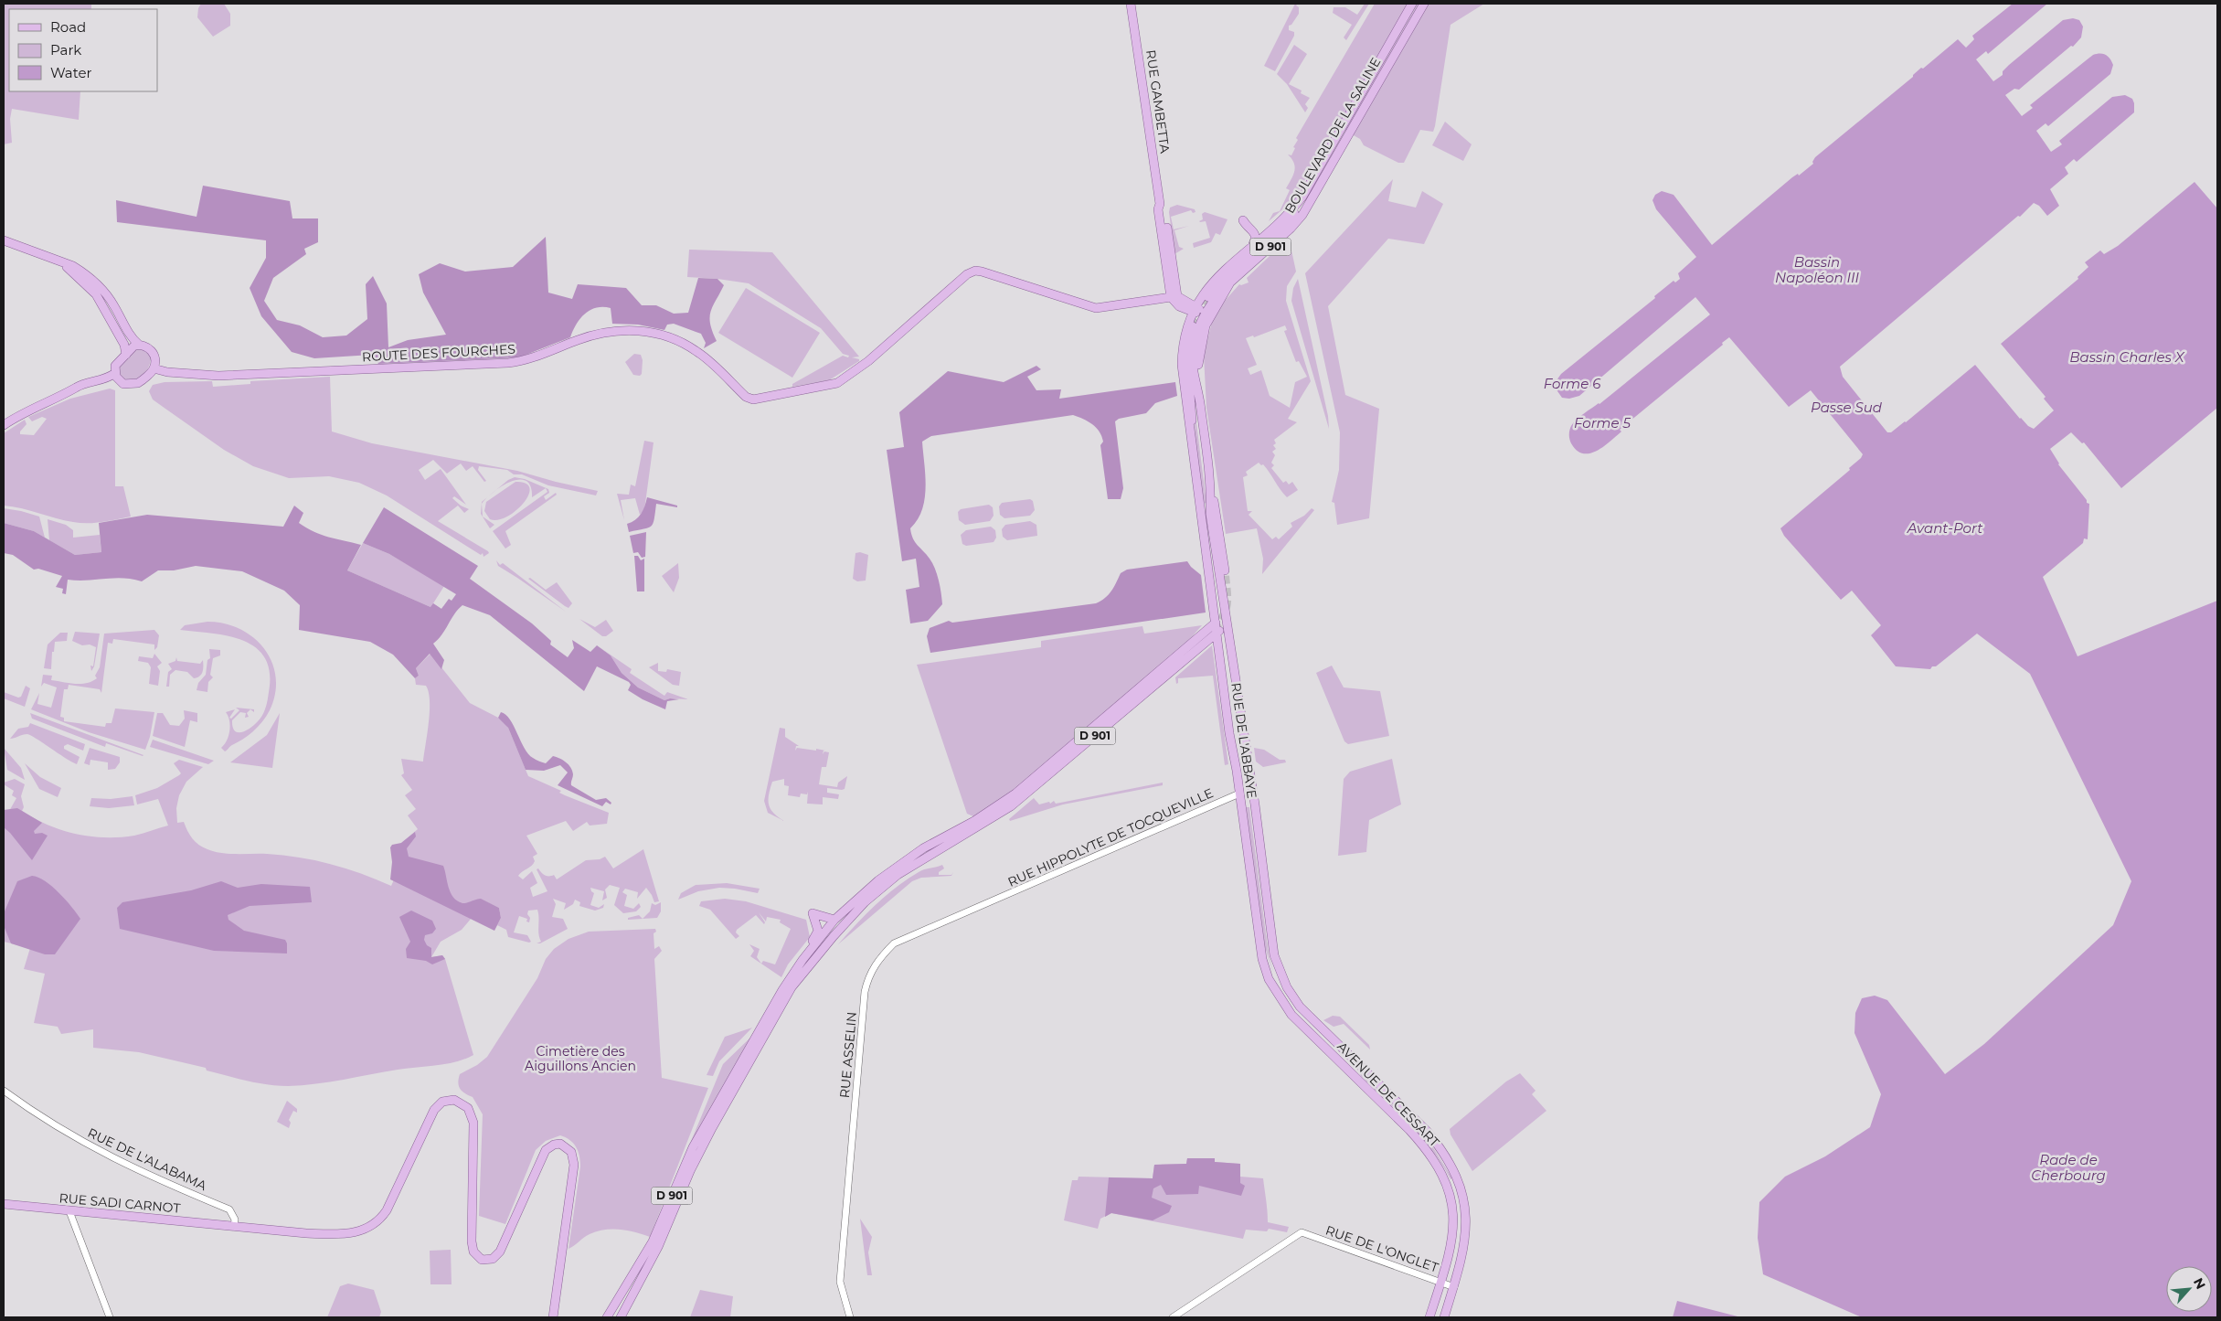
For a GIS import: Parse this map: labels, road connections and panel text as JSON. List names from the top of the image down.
{
  "streets": {
    "main road": [
      "RUE GAMBETTA",
      "BOULEVARD DE LA SALINE",
      "D 901",
      "ROUTE DES FOURCHES",
      "RUE DE L'ABBAYE",
      "AVENUE DE CESSART",
      "RUE SADI CARNOT"
    ],
    "street": [
      "RUE HIPPOLYTE DE TOCQUEVILLE",
      "RUE ASSELIN",
      "RUE DE L'ALABAMA",
      "RUE DE L'ONGLET"
    ]
  },
  "crossings": [
    ["RUE GAMBETTA", "ROUTE DES FOURCHES"],
    ["BOULEVARD DE LA SALINE", "RUE DE L'ABBAYE"],
    ["D 901", "RUE DE L'ABBAYE"],
    ["RUE DE L'ABBAYE", "RUE HIPPOLYTE DE TOCQUEVILLE"],
    ["RUE DE L'ABBAYE", "AVENUE DE CESSART"],
    ["RUE HIPPOLYTE DE TOCQUEVILLE", "RUE ASSELIN"],
    ["AVENUE DE CESSART", "RUE DE L'ONGLET"],
    ["RUE DE L'ALABAMA", "RUE SADI CARNOT"]
  ],
  "water": [
    "Bassin Napoléon III",
    "Bassin Charles X",
    "Forme 6",
    "Passe Sud",
    "Forme 5",
    "Avant-Port",
    "Rade de Cherbourg"
  ],
  "parks": ["Cimetière des Aiguillons Ancien"],
  "legend": ["Road", "Park", "Water"],
  "north": "top right"
}
